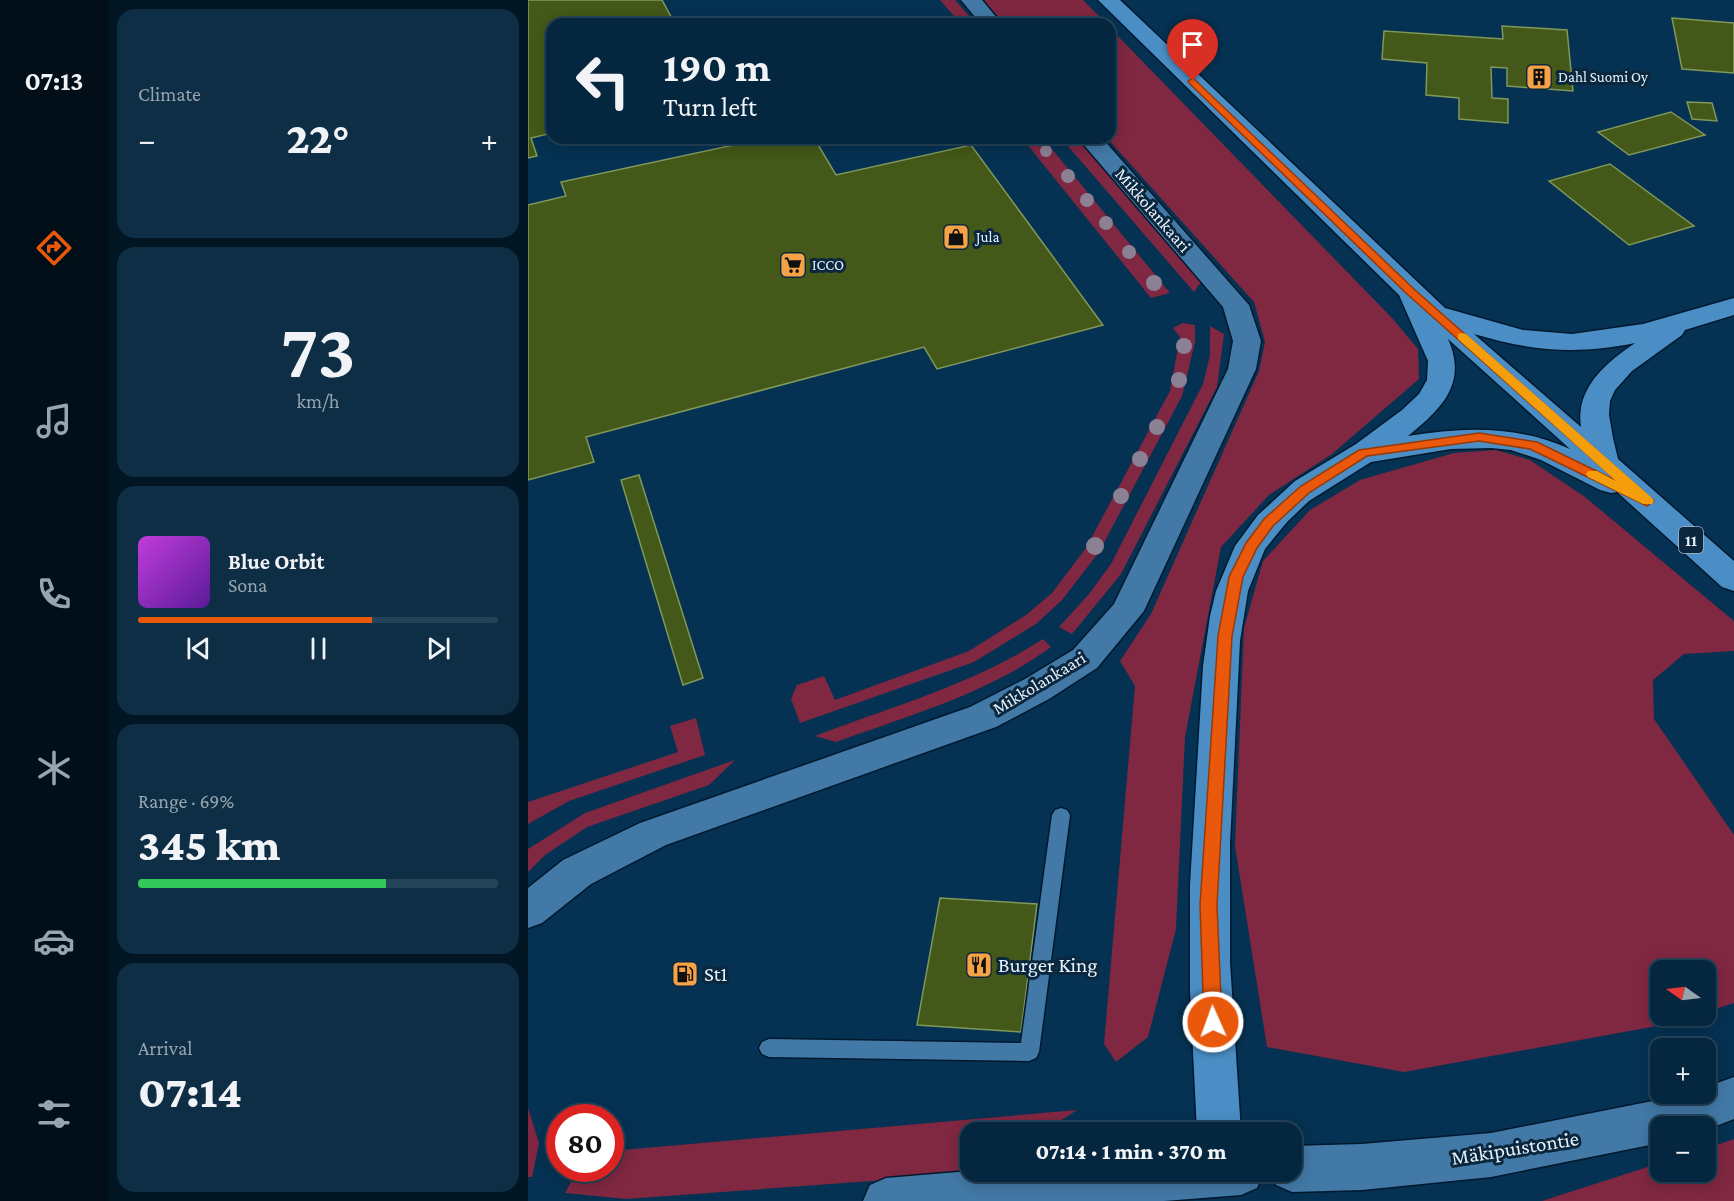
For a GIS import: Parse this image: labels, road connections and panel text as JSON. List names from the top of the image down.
{
  "streets": {
    "highway": ["11"],
    "street": ["Mikkolankaari", "Mäkipuistontie"]
  },
  "places": {
    "building": ["Dahl Suomi Oy"],
    "shop": ["Jula"],
    "supermarket": ["ICCO"],
    "restaurant": ["Burger King"],
    "fuel station": ["St1"]
  },
  "north": "left",
  "page": {
    "tabs": "07:13",
    "tile": [
      "Climate",
      ["73", "km/h"],
      ["Range · 69%", "345 km"],
      ["Arrival", "07:14"]
    ],
    "turn": ["190 m", "Turn left"],
    "heat": ["−", "22°", "+"],
    "song": ["Blue Orbit", "Sona"],
    "map_buttons": ["+", "−"],
    "limit": "80",
    "trip": "07:14 · 1 min · 370 m"
  }
}
